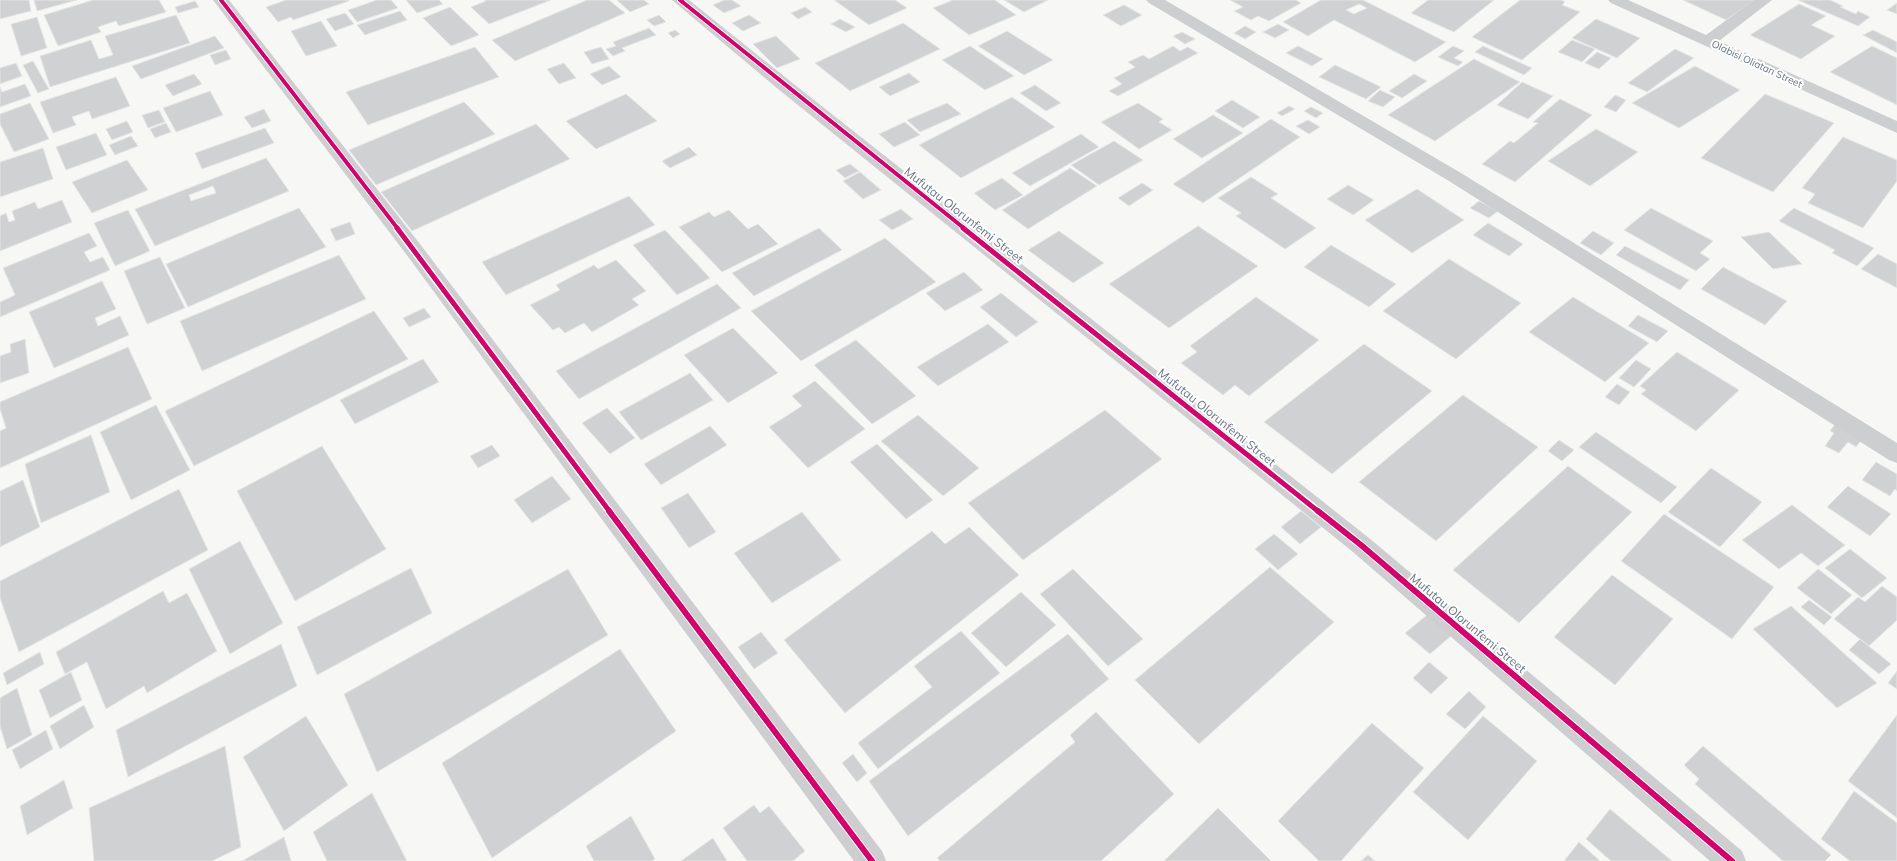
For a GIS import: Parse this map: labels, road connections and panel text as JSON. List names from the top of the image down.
{
  "streets": {
    "street": ["Olabisi Oliatan Street", "Mufutau Olorunfemi Street"]
  }
}
